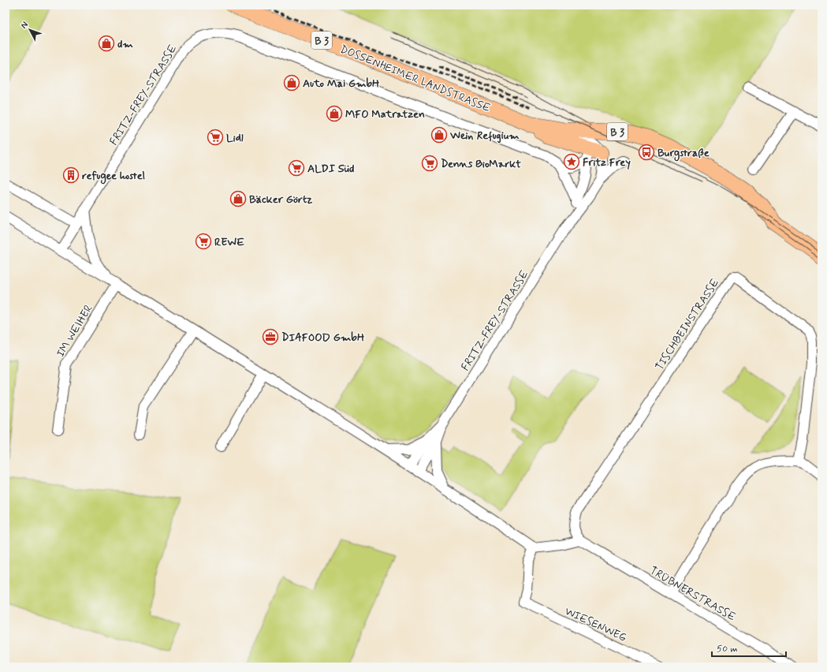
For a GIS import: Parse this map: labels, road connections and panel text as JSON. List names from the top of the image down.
{
  "streets": {
    "main road": ["B 3", "DOSSENHEIMER LANDSTRASSE"],
    "street": [
      "FRITZ-FREY-STRASSE",
      "TISCHBEINSTRASSE",
      "IM WEIHER",
      "TRÜBNERSTRASSE",
      "WIESENWEG"
    ]
  },
  "crossings": [
    ["DOSSENHEIMER LANDSTRASSE", "FRITZ-FREY-STRASSE"],
    ["TISCHBEINSTRASSE", "TRÜBNERSTRASSE"]
  ],
  "places": {
    "shop": [
      "dm",
      "Auto Mai GmbH",
      "MFO Matratzen",
      "Wein Refugium",
      "Bäcker Görtz"
    ],
    "supermarket": [
      "Lidl",
      "Denns BioMarkt",
      "ALDI Süd",
      "REWE"
    ],
    "bus stop": ["Burgstraße"],
    "place": ["Fritz Frey"],
    "building": ["refugee hostel"],
    "office": ["DIAFOOD GmbH"]
  },
  "scale_bar": "50 m",
  "north": "top left"
}
